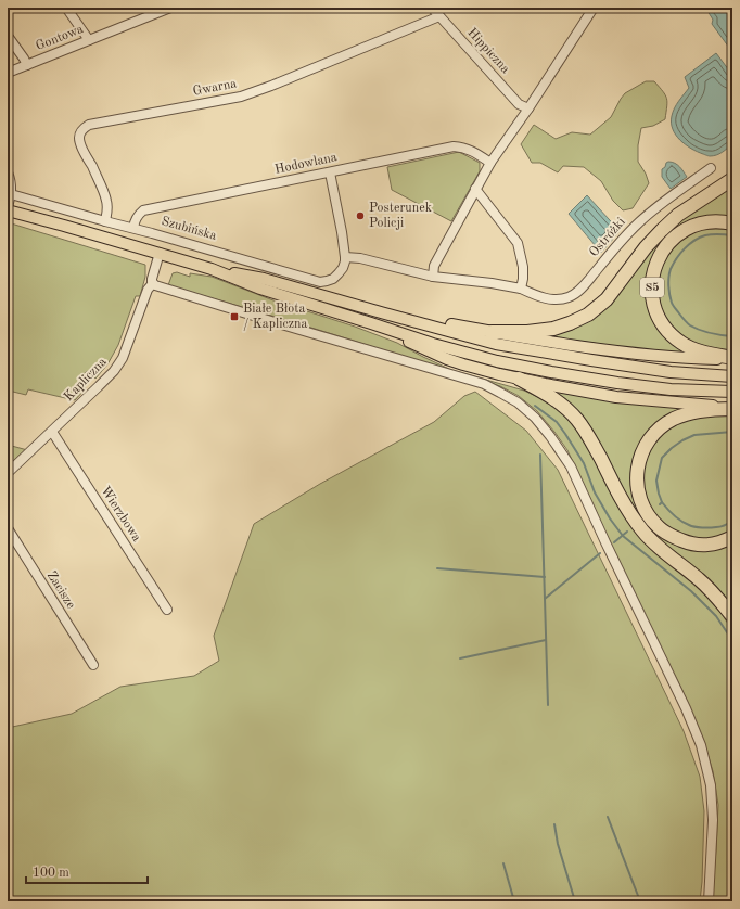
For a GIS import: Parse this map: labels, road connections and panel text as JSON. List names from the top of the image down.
{
  "streets": {
    "highway": ["S5"],
    "street": [
      "Gontowa",
      "Hippiczna",
      "Gwarna",
      "Hodowlana",
      "Szubińska",
      "Ostróżki",
      "Kapliczna",
      "Wierzbowa",
      "Zacisze"
    ]
  },
  "crossings": [
    ["Hippiczna", "Gwarna"],
    ["Gwarna", "Szubińska"],
    ["Hodowlana", "Szubińska"],
    ["Szubińska", "Ostróżki"],
    ["Kapliczna", "Wierzbowa"]
  ],
  "places": {
    "other": ["Posterunek Policji"],
    "transit": ["Białe Błota / Kapliczna"]
  },
  "scale_bar": "100 m"
}
